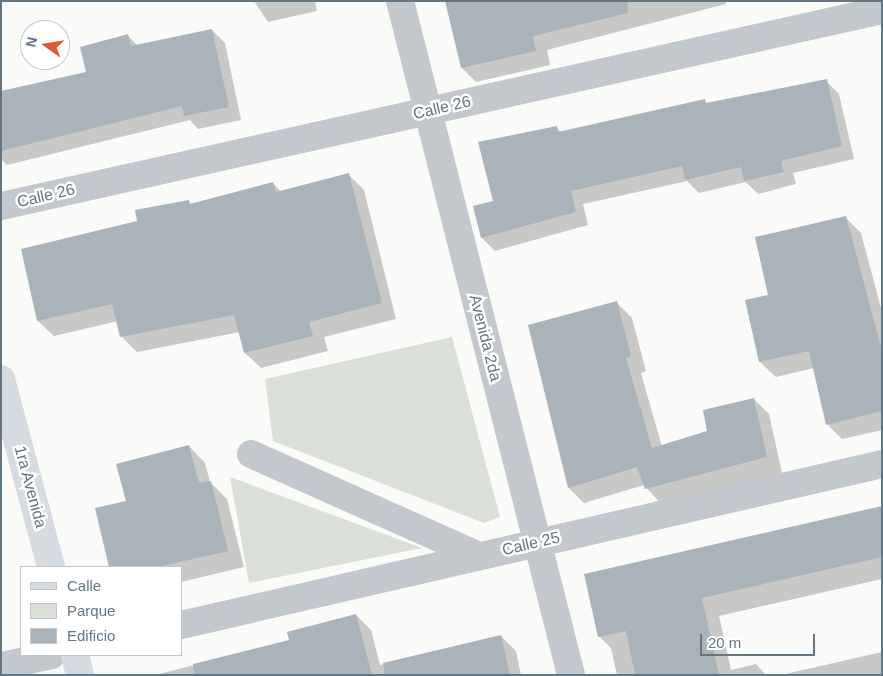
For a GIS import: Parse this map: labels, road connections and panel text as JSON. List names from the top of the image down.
{
  "streets": {
    "main road": ["1ra Avenida"],
    "street": ["Calle 26", "Avenida 2da", "Calle 25"]
  },
  "crossings": [
    ["Calle 26", "Avenida 2da"],
    ["Avenida 2da", "Calle 25"]
  ],
  "legend": ["Calle", "Parque", "Edificio"],
  "scale_bar": "20 m",
  "north": "left"
}
